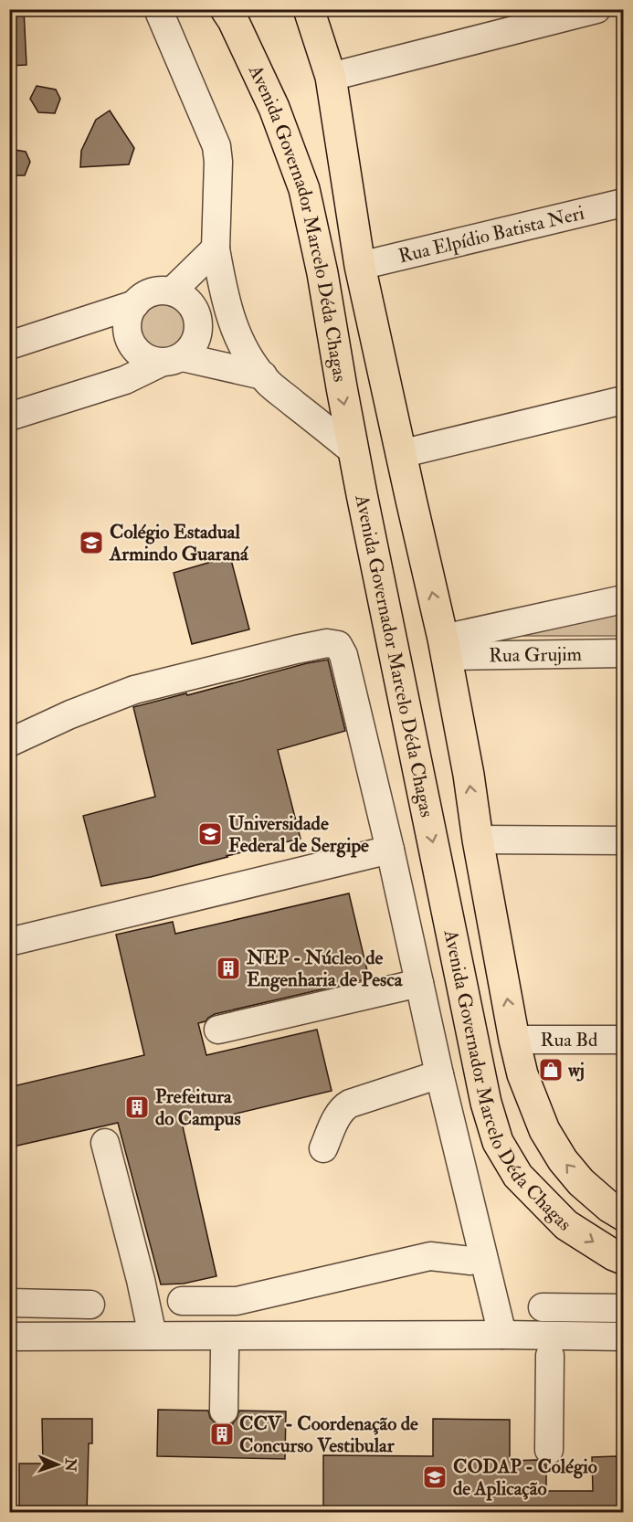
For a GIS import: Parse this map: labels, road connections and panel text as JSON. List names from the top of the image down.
{
  "streets": {
    "main road": ["Avenida Governador Marcelo Déda Chagas"],
    "street": ["Rua Elpídio Batista Neri", "Rua Grujim", "Rua Bd"]
  },
  "crossings": [
    ["Avenida Governador Marcelo Déda Chagas", "Rua Elpídio Batista Neri"],
    ["Avenida Governador Marcelo Déda Chagas", "Rua Grujim"],
    ["Avenida Governador Marcelo Déda Chagas", "Rua Bd"]
  ],
  "places": {
    "school or university": ["Colégio Estadual Armindo Guaraná", "Universidade Federal de Sergipe", "CODAP - Colégio de Aplicação"],
    "building": ["NEP - Núcleo de Engenharia de Pesca", "Prefeitura do Campus", "CCV - Coordenação de Concurso Vestibular"],
    "shop": ["wj"]
  },
  "north": "right"
}
